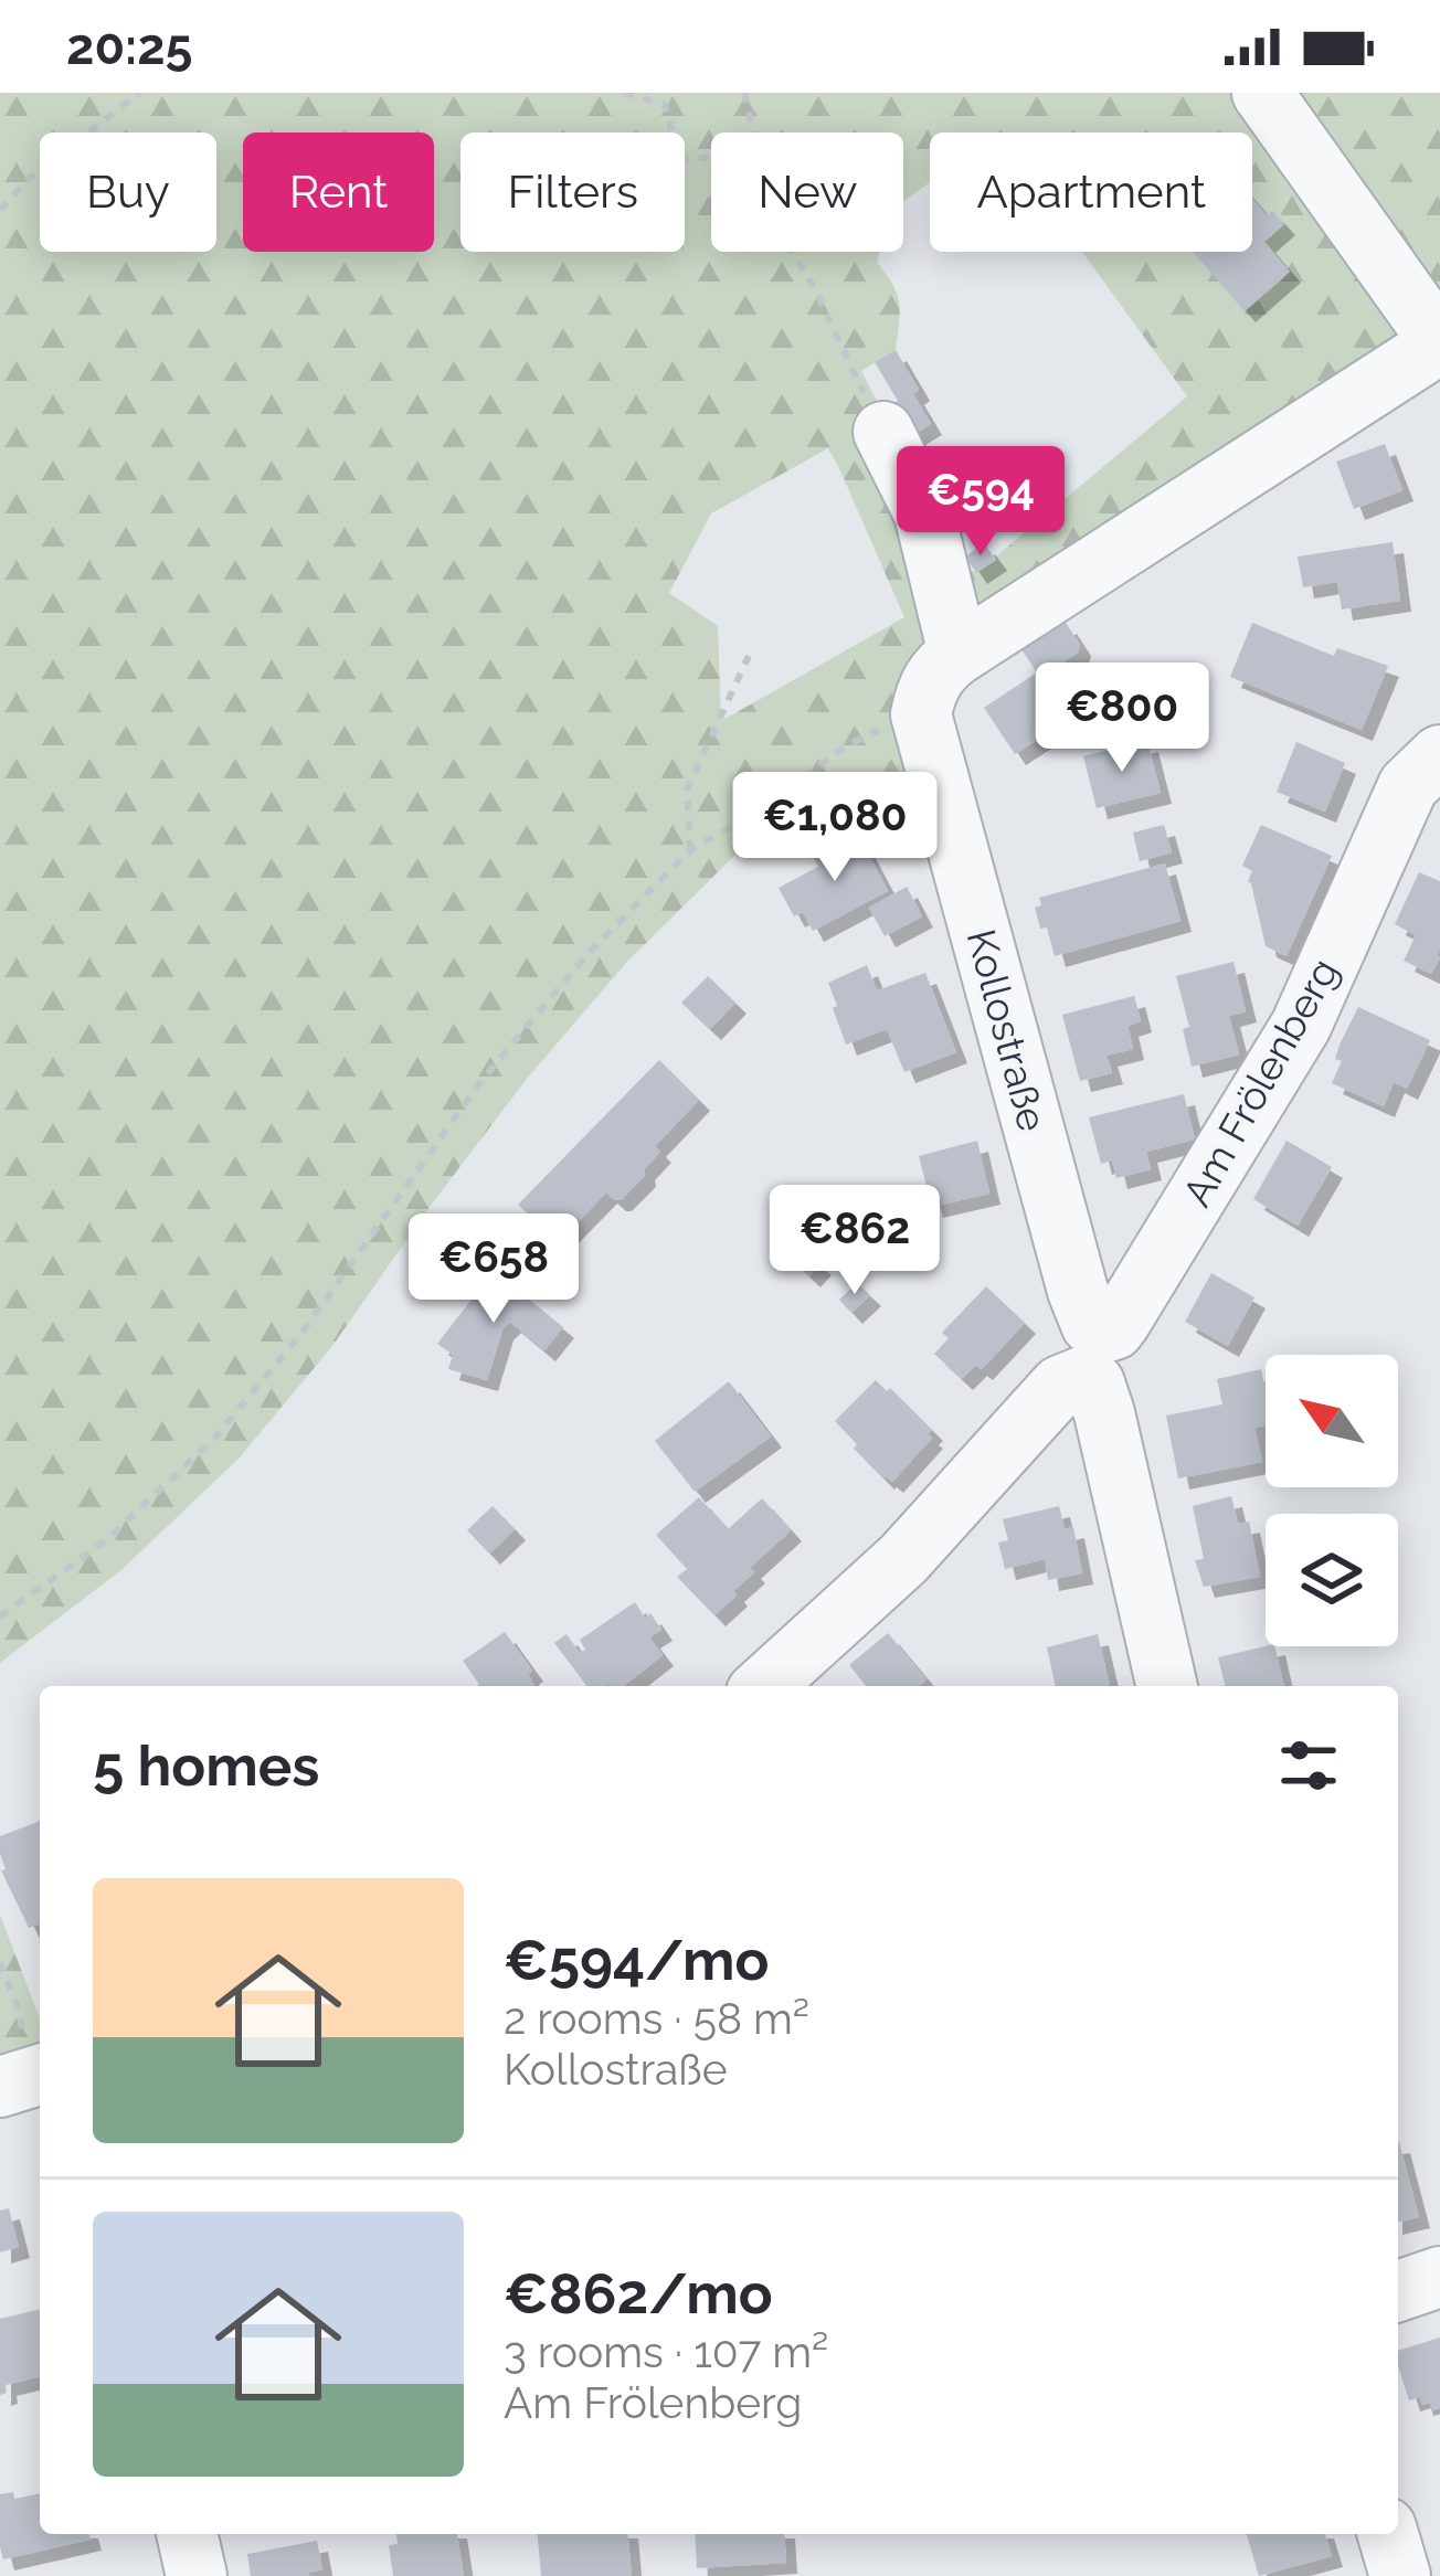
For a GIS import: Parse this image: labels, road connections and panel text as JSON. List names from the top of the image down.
{
  "streets": {
    "street": ["Kollostraße", "Am Frölenberg"]
  },
  "crossings": [
    ["Kollostraße", "Am Frölenberg"]
  ],
  "north": "top left",
  "page": {
    "status": "20:25",
    "chip": [
      "Buy",
      "Rent",
      "Filters",
      "New",
      "Apartment"
    ],
    "price": [
      "€594",
      "€800",
      "€1,080",
      "€862",
      "€658"
    ],
    "heading": "5 homes",
    "list": [
      {
        "name": "€594/mo",
        "note": "2 rooms · 58 m² · Kollostraße"
      },
      {
        "name": "€862/mo",
        "note": "3 rooms · 107 m² · Am Frölenberg"
      }
    ]
  }
}
